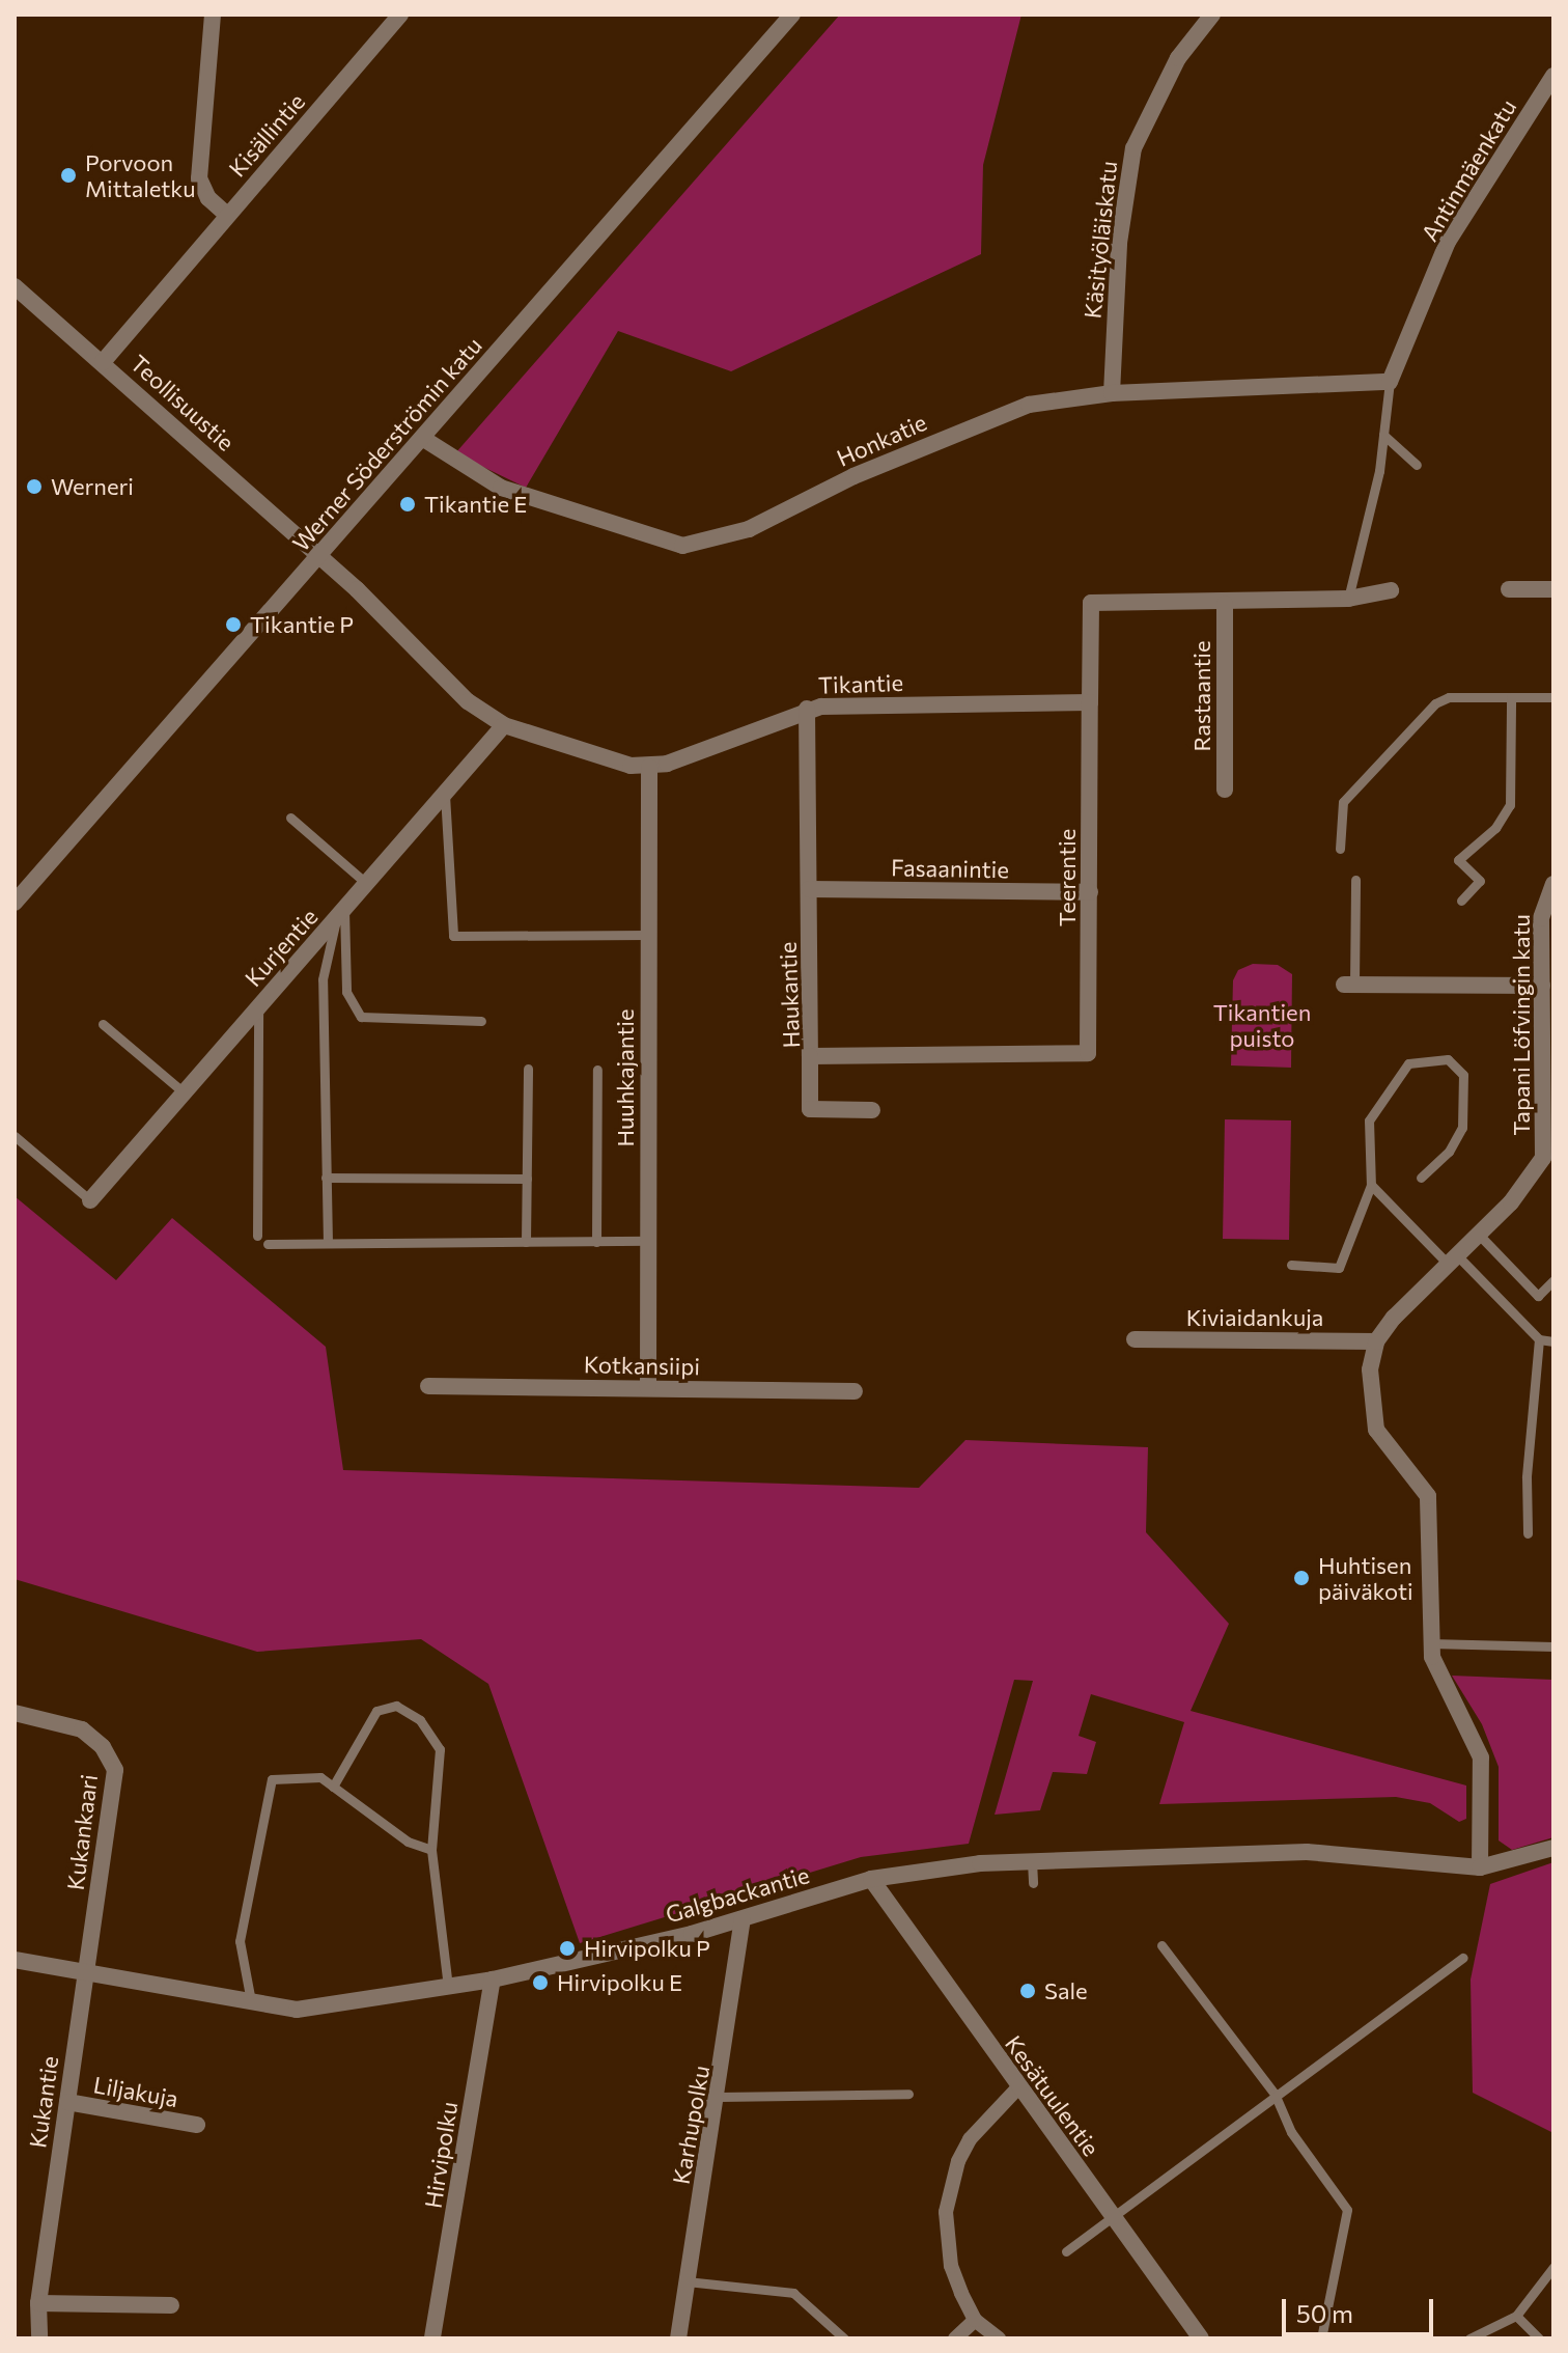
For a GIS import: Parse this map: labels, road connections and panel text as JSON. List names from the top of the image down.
{
  "streets": {
    "street": [
      "Kisällintie",
      "Antinmäenkatu",
      "Käsityöläiskatu",
      "Teollisuustie",
      "Honkatie",
      "Werner Söderströmin katu",
      "Tikantie",
      "Rastaantie",
      "Fasaanintie",
      "Teerentie",
      "Kurjentie",
      "Haukantie",
      "Tapani Löfvingin katu",
      "Huuhkajantie",
      "Kiviaidankuja",
      "Kotkansiipi",
      "Kukankaari",
      "Galgbackantie",
      "Liljakuja",
      "Kesätuulentie",
      "Kukantie",
      "Karhupolku",
      "Hirvipolku"
    ]
  },
  "crossings": [
    ["Kisällintie", "Teollisuustie"],
    ["Antinmäenkatu", "Honkatie"],
    ["Käsityöläiskatu", "Honkatie"],
    ["Teollisuustie", "Werner Söderströmin katu"],
    ["Teollisuustie", "Tikantie"],
    ["Honkatie", "Werner Söderströmin katu"],
    ["Werner Söderströmin katu", "Tikantie"],
    ["Tikantie", "Teerentie"],
    ["Tikantie", "Kurjentie"],
    ["Tikantie", "Haukantie"],
    ["Tikantie", "Huuhkajantie"],
    ["Fasaanintie", "Teerentie"],
    ["Fasaanintie", "Haukantie"],
    ["Teerentie", "Haukantie"],
    ["Tapani Löfvingin katu", "Kiviaidankuja"],
    ["Huuhkajantie", "Kotkansiipi"],
    ["Kukankaari", "Galgbackantie"],
    ["Kukankaari", "Kukantie"],
    ["Galgbackantie", "Kesätuulentie"],
    ["Galgbackantie", "Kukantie"],
    ["Galgbackantie", "Karhupolku"],
    ["Galgbackantie", "Hirvipolku"],
    ["Liljakuja", "Kukantie"]
  ],
  "parks": ["Tikantien puisto"],
  "places": [
    "Porvoon Mittaletku",
    "Werneri",
    "Tikantie E",
    "Tikantie P",
    "Huhtisen päiväkoti",
    "Hirvipolku P",
    "Hirvipolku E",
    "Sale"
  ],
  "scale_bar": "50 m"
}
